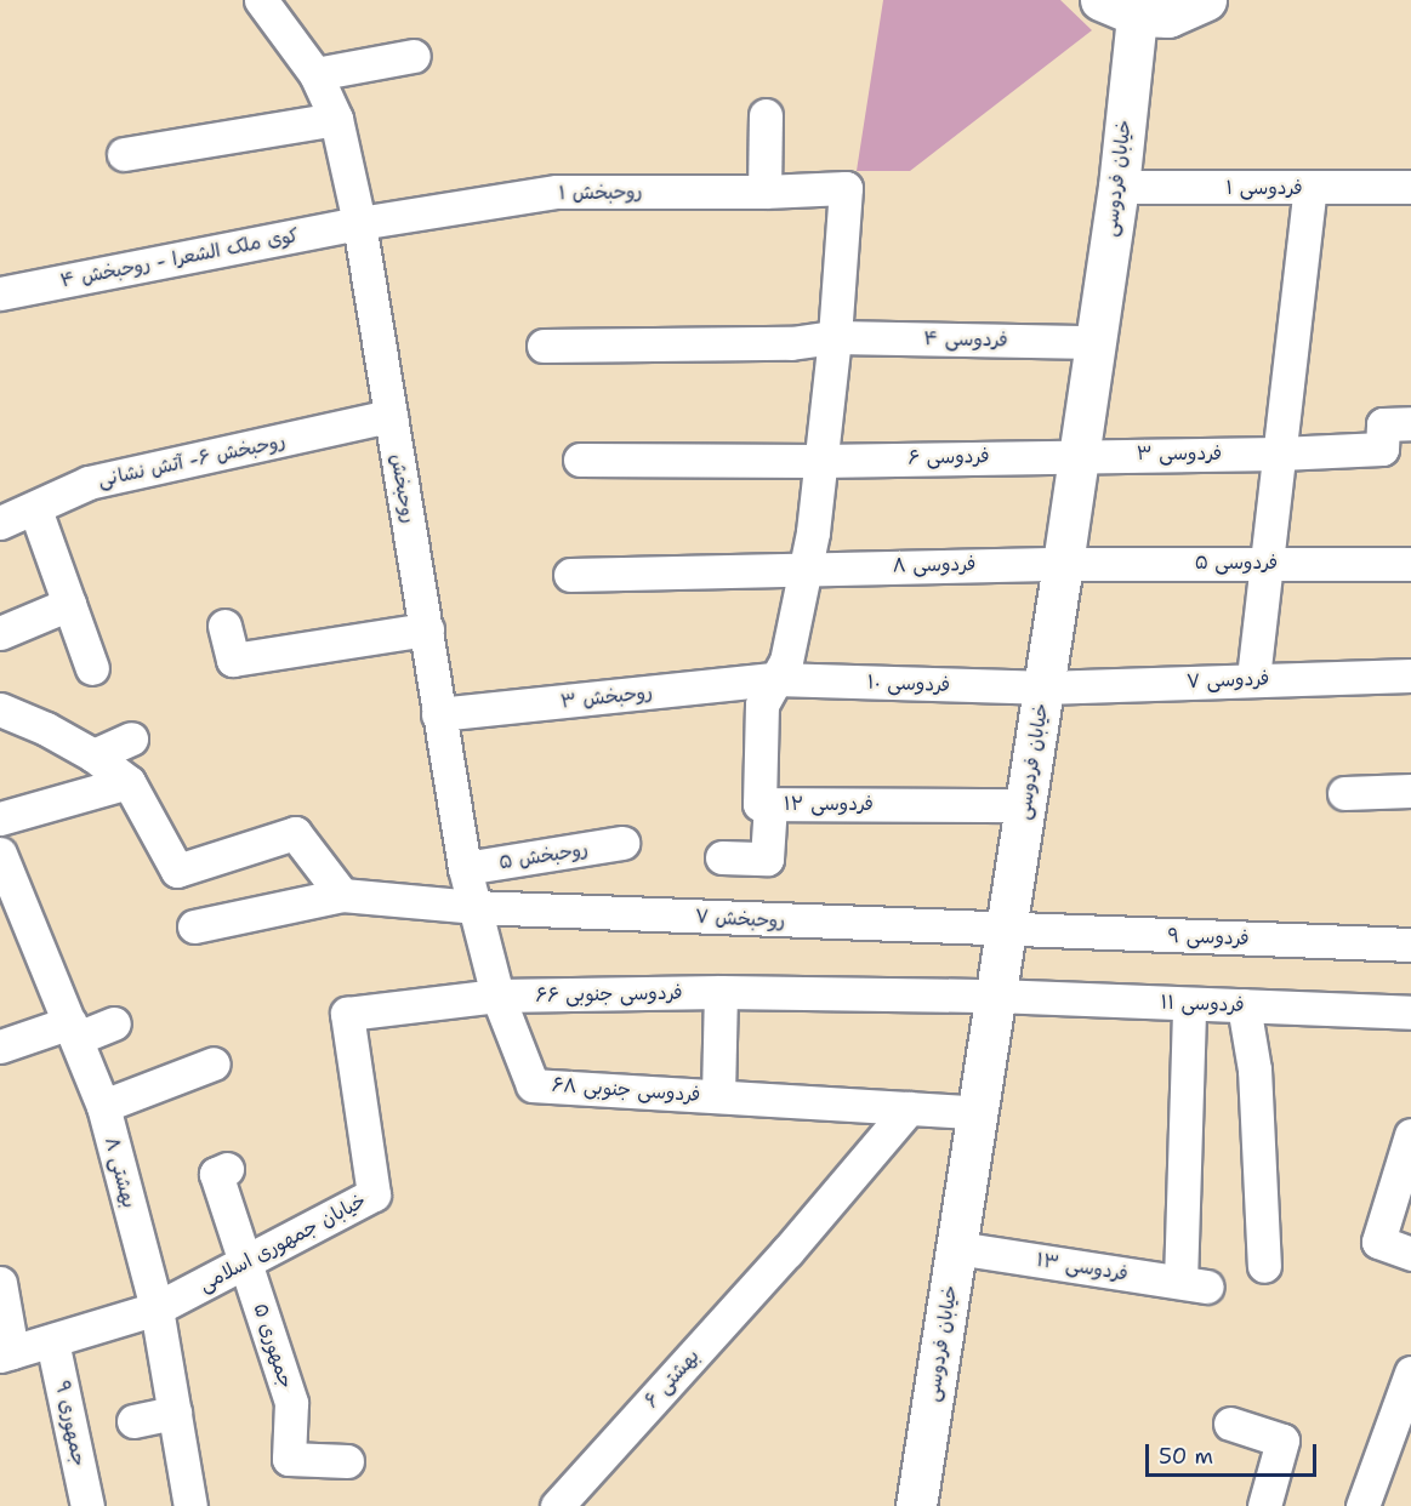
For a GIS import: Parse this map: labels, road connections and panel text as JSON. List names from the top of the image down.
{
  "streets": {
    "main road": ["خیابان فردوسی"],
    "street": [
      "فردوسی ۱",
      "روحبخش ۱",
      "کوی ملک الشعرا - روحبخش ۴",
      "فردوسی ۴",
      "فردوسی ۳",
      "فردوسی ۶",
      "روحبخش ۶- آتش نشانی",
      "روحبخش",
      "فردوسی ۵",
      "فردوسی ۸",
      "فردوسی ۷",
      "فردوسی ۱۰",
      "روحبخش ۳",
      "فردوسی ۱۲",
      "روحبخش ۵",
      "روحبخش ۷",
      "فردوسی ۹",
      "فردوسی جنوبی ۶۶",
      "فردوسی ۱۱",
      "فردوسی جنوبی ۶۸",
      "بهشتی ۸",
      "خیابان جمهوری اسلامی",
      "فردوسی ۱۳",
      "جمهوری ۵",
      "بهشتی ۶",
      "جمهوری ۹"
    ]
  },
  "crossings": [
    ["خیابان فردوسی", "فردوسی ۱"],
    ["خیابان فردوسی", "فردوسی ۴"],
    ["خیابان فردوسی", "فردوسی ۳"],
    ["خیابان فردوسی", "فردوسی ۶"],
    ["خیابان فردوسی", "فردوسی ۵"],
    ["خیابان فردوسی", "فردوسی ۸"],
    ["خیابان فردوسی", "فردوسی ۷"],
    ["خیابان فردوسی", "فردوسی ۱۰"],
    ["خیابان فردوسی", "فردوسی ۱۲"],
    ["خیابان فردوسی", "روحبخش ۷"],
    ["خیابان فردوسی", "فردوسی ۹"],
    ["خیابان فردوسی", "فردوسی جنوبی ۶۶"],
    ["خیابان فردوسی", "فردوسی ۱۱"],
    ["خیابان فردوسی", "فردوسی جنوبی ۶۸"],
    ["خیابان فردوسی", "فردوسی ۱۳"],
    ["روحبخش ۱", "کوی ملک الشعرا - روحبخش ۴"],
    ["روحبخش ۱", "فردوسی ۴"],
    ["روحبخش ۱", "روحبخش"],
    ["کوی ملک الشعرا - روحبخش ۴", "روحبخش"],
    ["فردوسی ۳", "فردوسی ۶"],
    ["روحبخش ۶- آتش نشانی", "روحبخش"],
    ["روحبخش", "روحبخش ۳"],
    ["روحبخش", "روحبخش ۵"],
    ["روحبخش", "روحبخش ۷"],
    ["روحبخش", "فردوسی جنوبی ۶۶"],
    ["روحبخش", "فردوسی جنوبی ۶۸"],
    ["روحبخش", "خیابان جمهوری اسلامی"],
    ["فردوسی ۵", "فردوسی ۸"],
    ["فردوسی ۷", "فردوسی ۱۰"],
    ["فردوسی ۱۰", "روحبخش ۳"],
    ["فردوسی ۱۰", "فردوسی ۱۲"],
    ["روحبخش ۳", "فردوسی ۱۲"],
    ["روحبخش ۷", "فردوسی ۹"],
    ["فردوسی جنوبی ۶۶", "فردوسی ۱۱"],
    ["فردوسی جنوبی ۶۶", "خیابان جمهوری اسلامی"],
    ["فردوسی ۱۱", "فردوسی ۱۳"],
    ["فردوسی جنوبی ۶۸", "بهشتی ۶"],
    ["بهشتی ۸", "خیابان جمهوری اسلامی"],
    ["خیابان جمهوری اسلامی", "جمهوری ۵"],
    ["خیابان جمهوری اسلامی", "جمهوری ۹"]
  ],
  "scale_bar": "50 m"
}
